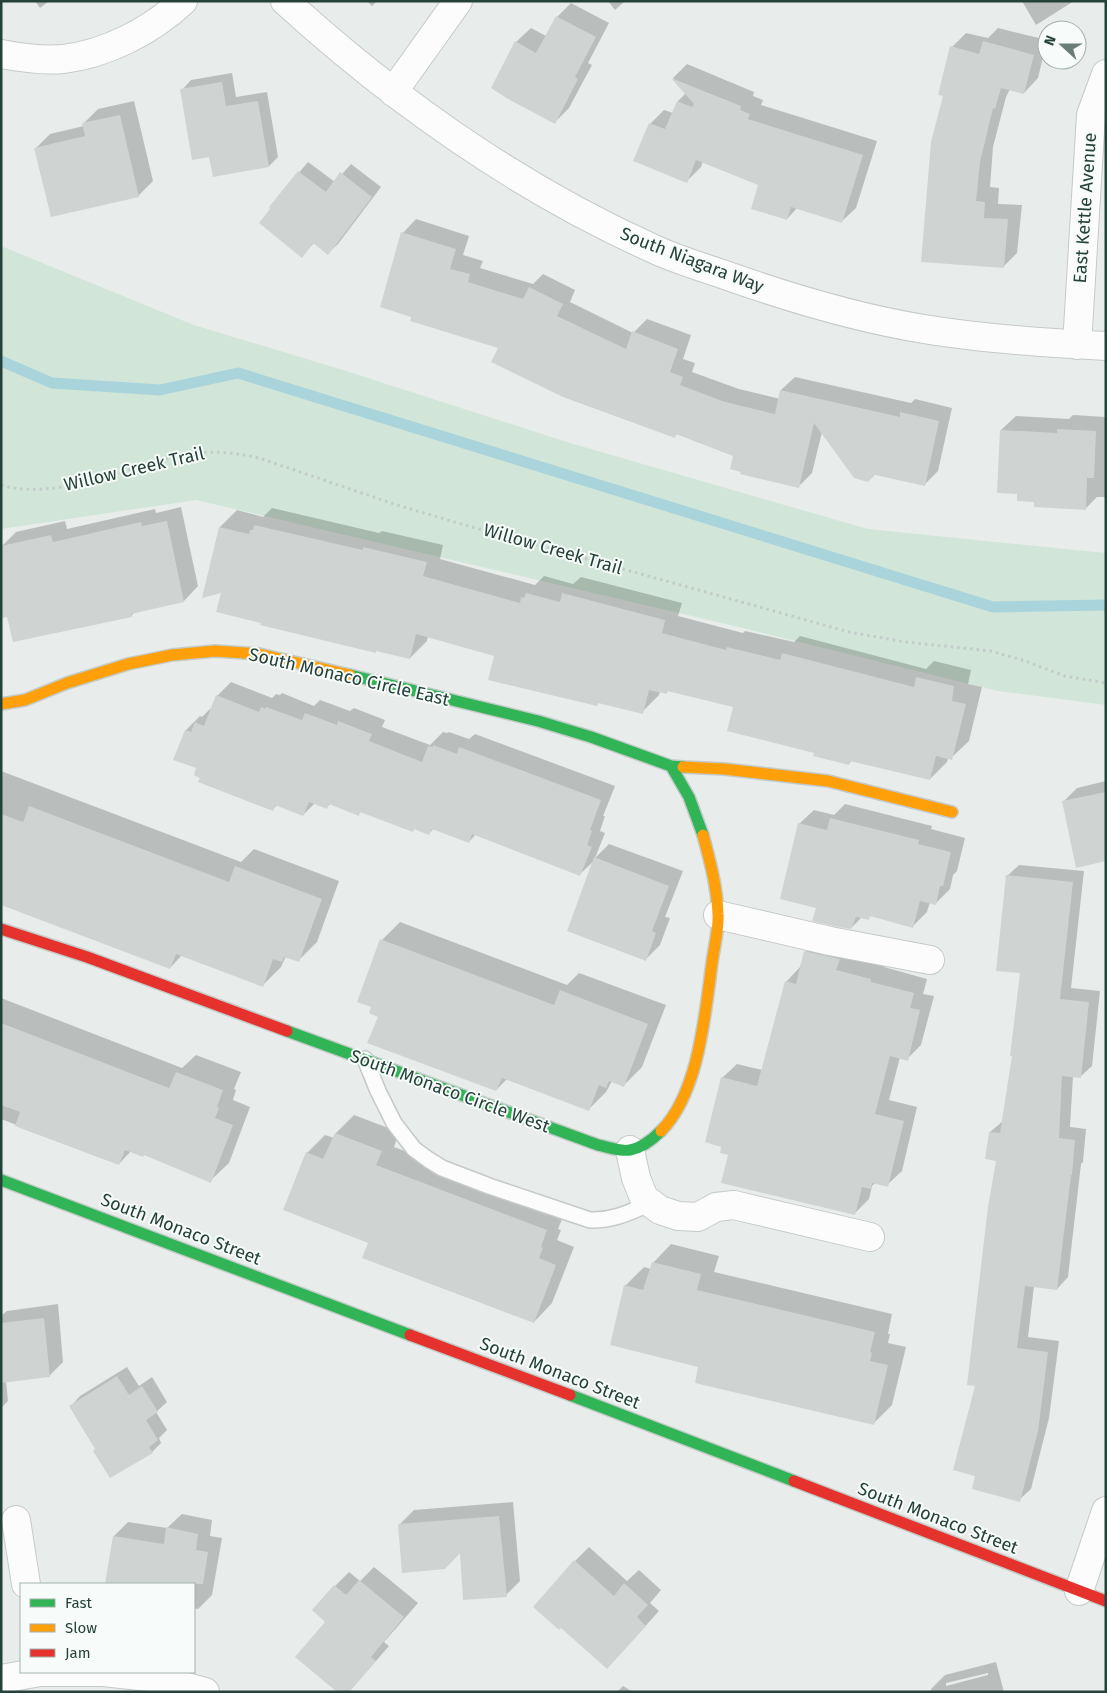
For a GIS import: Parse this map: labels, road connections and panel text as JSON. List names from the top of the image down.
{
  "streets": {
    "street": [
      "East Kettle Avenue",
      "South Niagara Way",
      "South Monaco Circle East",
      "South Monaco Circle West",
      "South Monaco Street"
    ],
    "path": ["Willow Creek Trail"]
  },
  "crossings": [
    ["East Kettle Avenue", "South Niagara Way"]
  ],
  "legend": ["Fast", "Slow", "Jam"],
  "north": "left"
}
